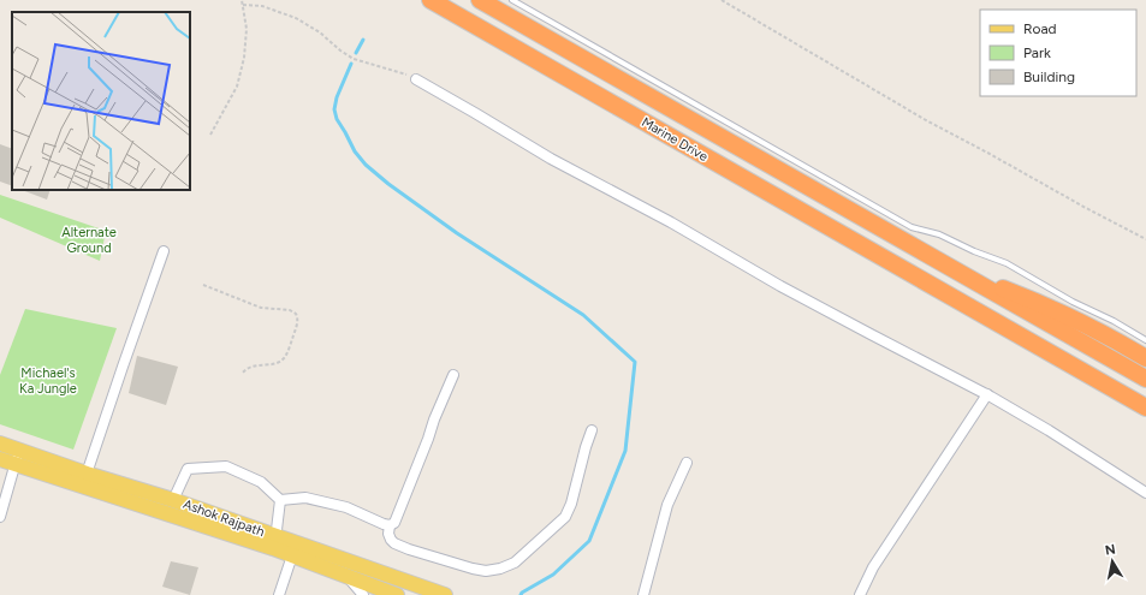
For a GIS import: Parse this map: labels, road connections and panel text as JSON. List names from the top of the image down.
{
  "streets": {
    "highway": ["Marine Drive"],
    "main road": ["Ashok Rajpath"]
  },
  "parks": ["Alternate Ground", "Michael's Ka Jungle"],
  "legend": ["Road", "Park", "Building"],
  "north": "top"
}
